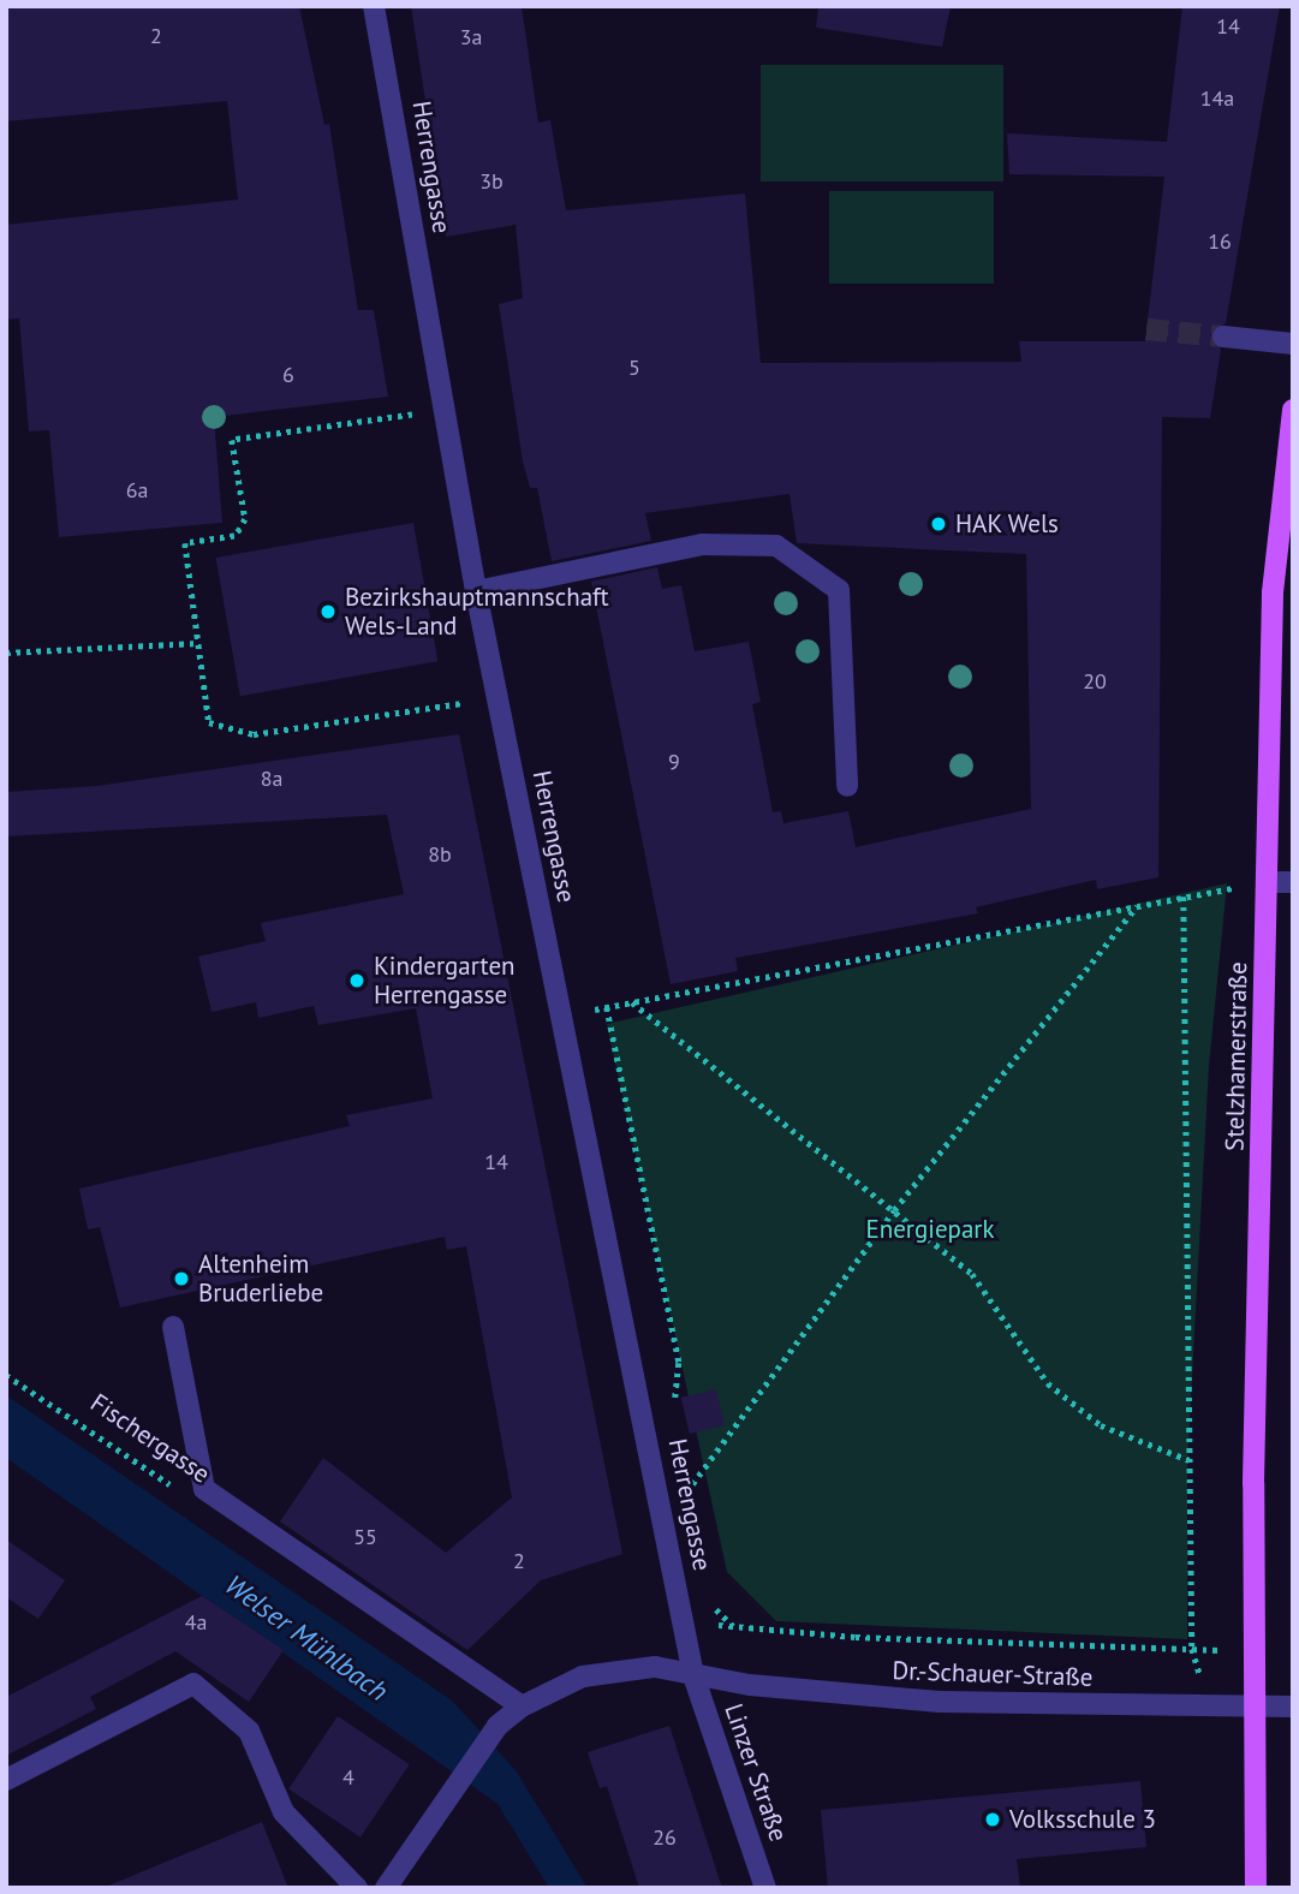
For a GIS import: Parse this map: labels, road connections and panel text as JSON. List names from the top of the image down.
{
  "streets": {
    "main road": ["Stelzhamerstraße"],
    "street": [
      "Herrengasse",
      "Fischergasse",
      "Dr.-Schauer-Straße",
      "Linzer Straße"
    ]
  },
  "crossings": [
    ["Herrengasse", "Dr.-Schauer-Straße"],
    ["Herrengasse", "Linzer Straße"],
    ["Stelzhamerstraße", "Dr.-Schauer-Straße"],
    ["Fischergasse", "Dr.-Schauer-Straße"],
    ["Dr.-Schauer-Straße", "Linzer Straße"]
  ],
  "water": ["Welser Mühlbach"],
  "parks": ["Energiepark"],
  "places": [
    "HAK Wels",
    "Bezirkshauptmannschaft Wels-Land",
    "Kindergarten Herrengasse",
    "Altenheim Bruderliebe",
    "Volksschule 3"
  ],
  "house_numbers": [
    "14",
    "2",
    "3a",
    "14a",
    "3b",
    "16",
    "5",
    "6",
    "6a",
    "20",
    "9",
    "8a",
    "8b",
    "14",
    "55",
    "2",
    "4a",
    "4",
    "26"
  ]
}
